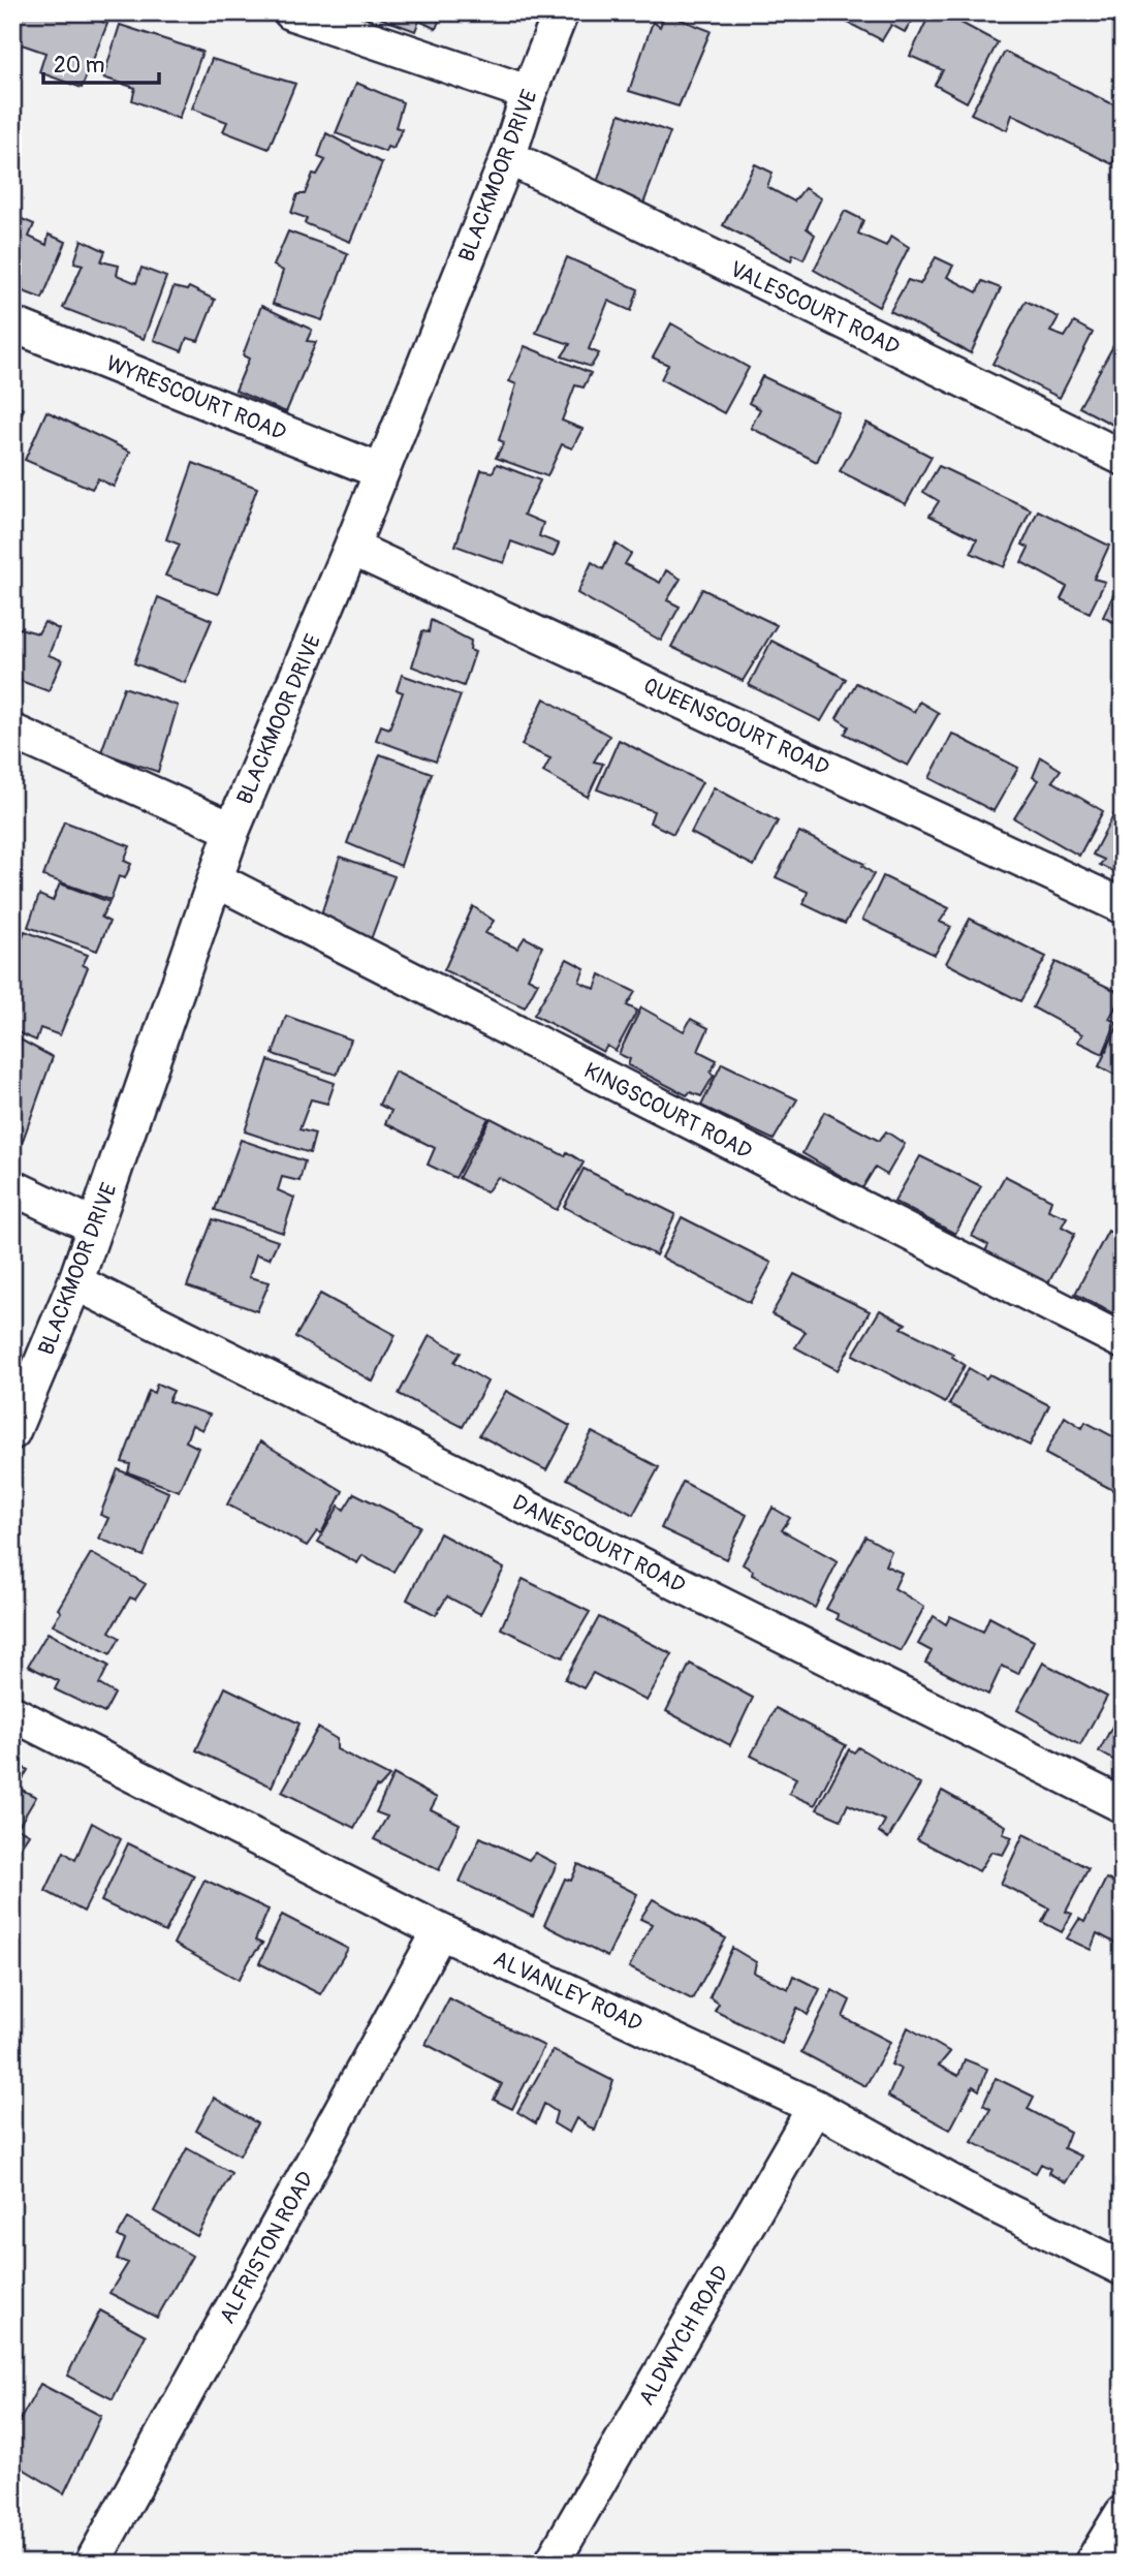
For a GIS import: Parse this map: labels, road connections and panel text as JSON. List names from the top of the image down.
{
  "streets": {
    "street": [
      "BLACKMOOR DRIVE",
      "VALESCOURT ROAD",
      "WYRESCOURT ROAD",
      "QUEENSCOURT ROAD",
      "KINGSCOURT ROAD",
      "DANESCOURT ROAD",
      "ALVANLEY ROAD",
      "ALFRISTON ROAD",
      "ALDWYCH ROAD"
    ]
  },
  "crossings": [
    ["BLACKMOOR DRIVE", "VALESCOURT ROAD"],
    ["BLACKMOOR DRIVE", "WYRESCOURT ROAD"],
    ["BLACKMOOR DRIVE", "QUEENSCOURT ROAD"],
    ["BLACKMOOR DRIVE", "KINGSCOURT ROAD"],
    ["BLACKMOOR DRIVE", "DANESCOURT ROAD"],
    ["ALVANLEY ROAD", "ALFRISTON ROAD"],
    ["ALVANLEY ROAD", "ALDWYCH ROAD"]
  ],
  "scale_bar": "20 m"
}
